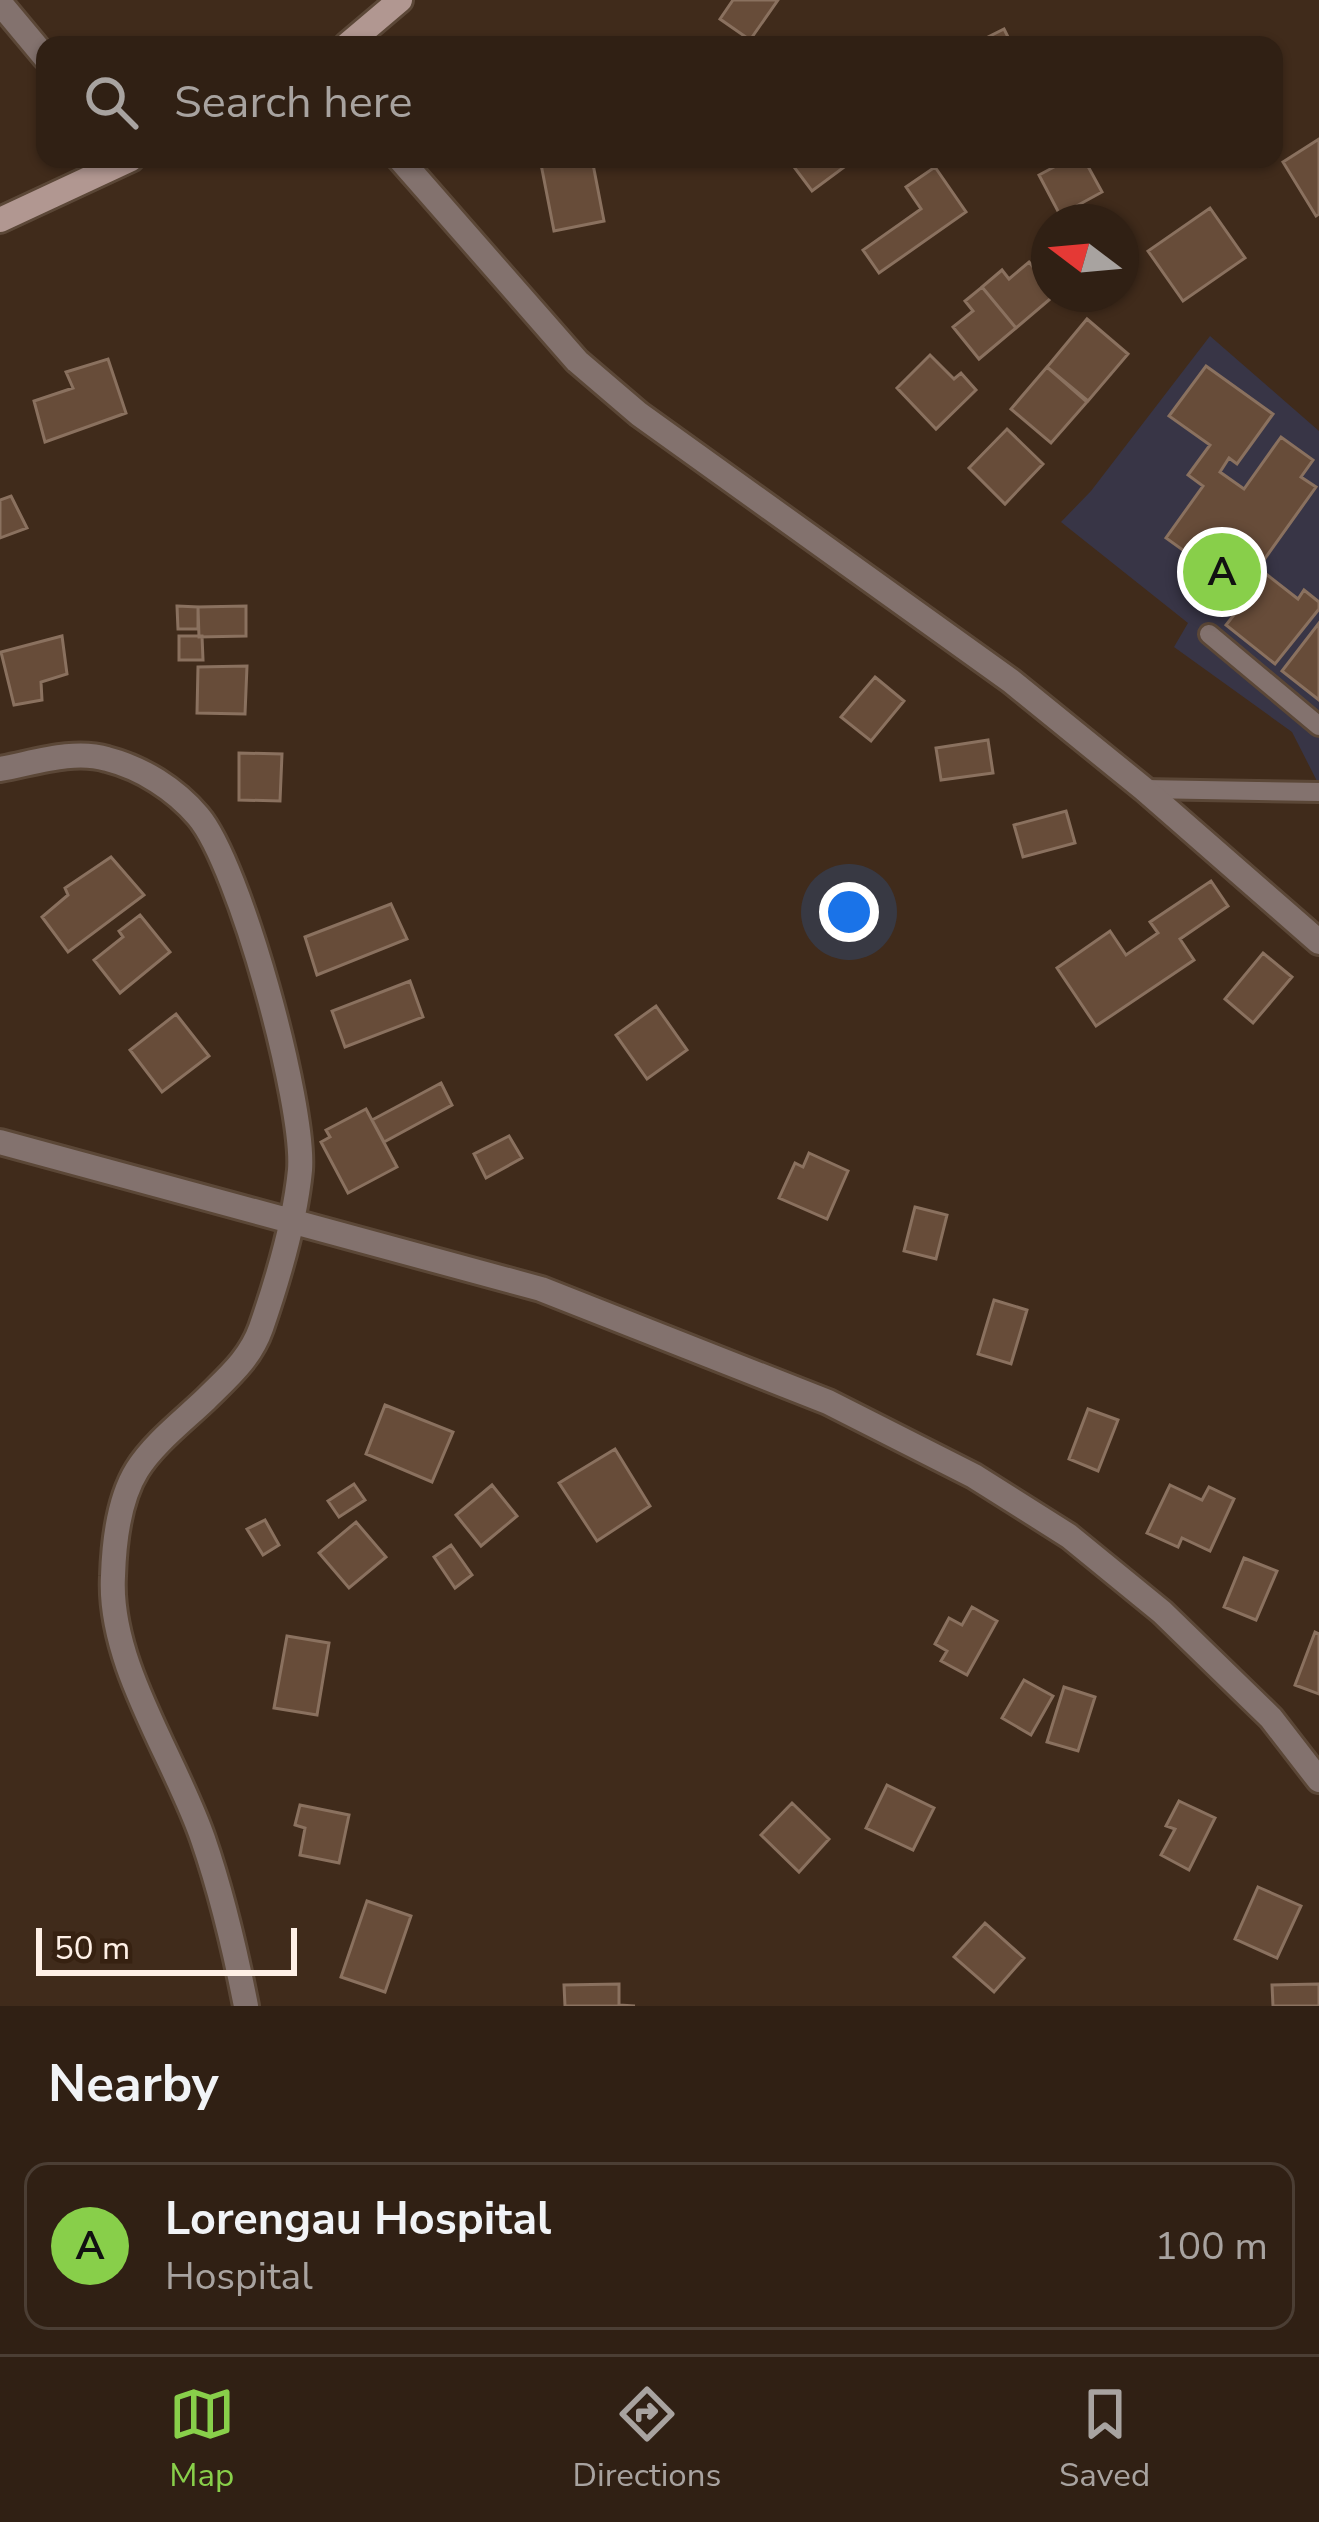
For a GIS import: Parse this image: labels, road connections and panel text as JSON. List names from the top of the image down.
{
  "scale_bar": "50 m",
  "north": "left",
  "page": {
    "search": "Search here",
    "pins": "A",
    "scale": "50 m",
    "heading": "Nearby",
    "list": [
      {
        "mark": "A",
        "name": "Lorengau Hospital",
        "note": "Hospital",
        "value": "100 m"
      }
    ],
    "nav": ["Map", "Directions", "Saved"]
  }
}
